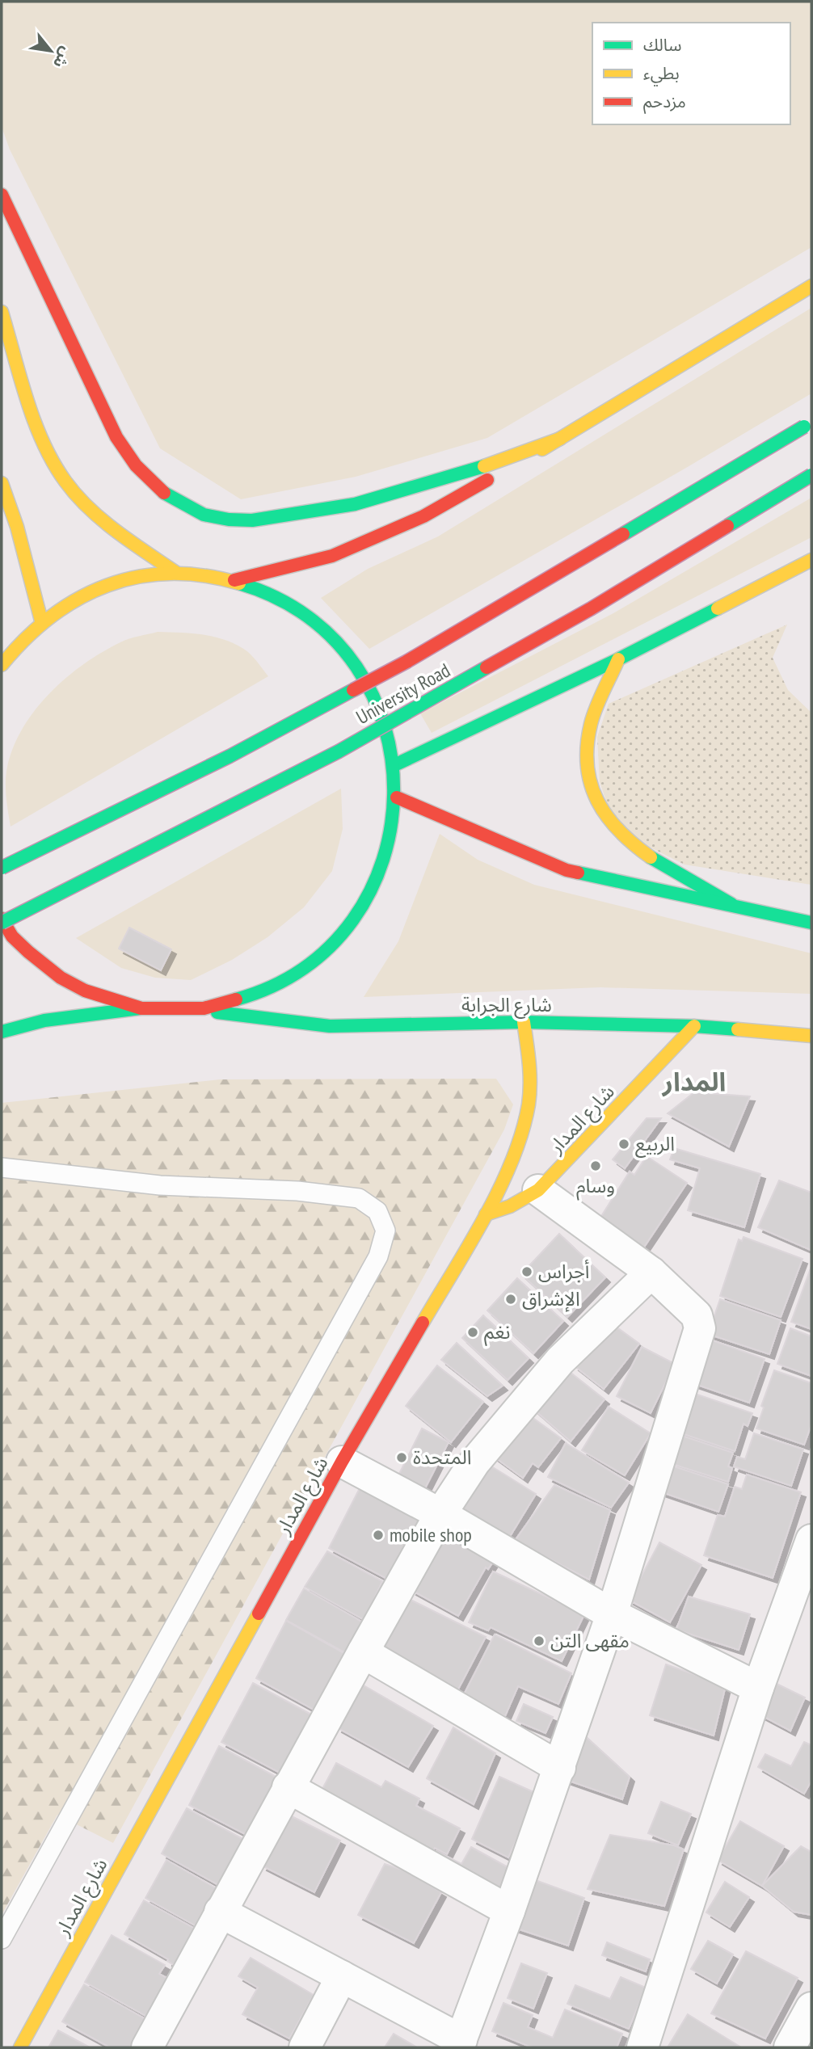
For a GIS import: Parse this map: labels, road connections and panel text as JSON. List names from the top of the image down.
{
  "streets": {
    "main road": ["University Road", "شارع الجرابة", "شارع المدار"]
  },
  "crossings": [
    ["شارع الجرابة", "شارع المدار"]
  ],
  "districts": ["المدار"],
  "places": [
    "الربيع",
    "وسام",
    "أجراس",
    "الإشراق",
    "نغم",
    "المتحدة",
    "mobile shop",
    "مقهى التن"
  ],
  "legend": ["سالك", "بطيء", "مزدحم"],
  "north": "bottom right"
}
